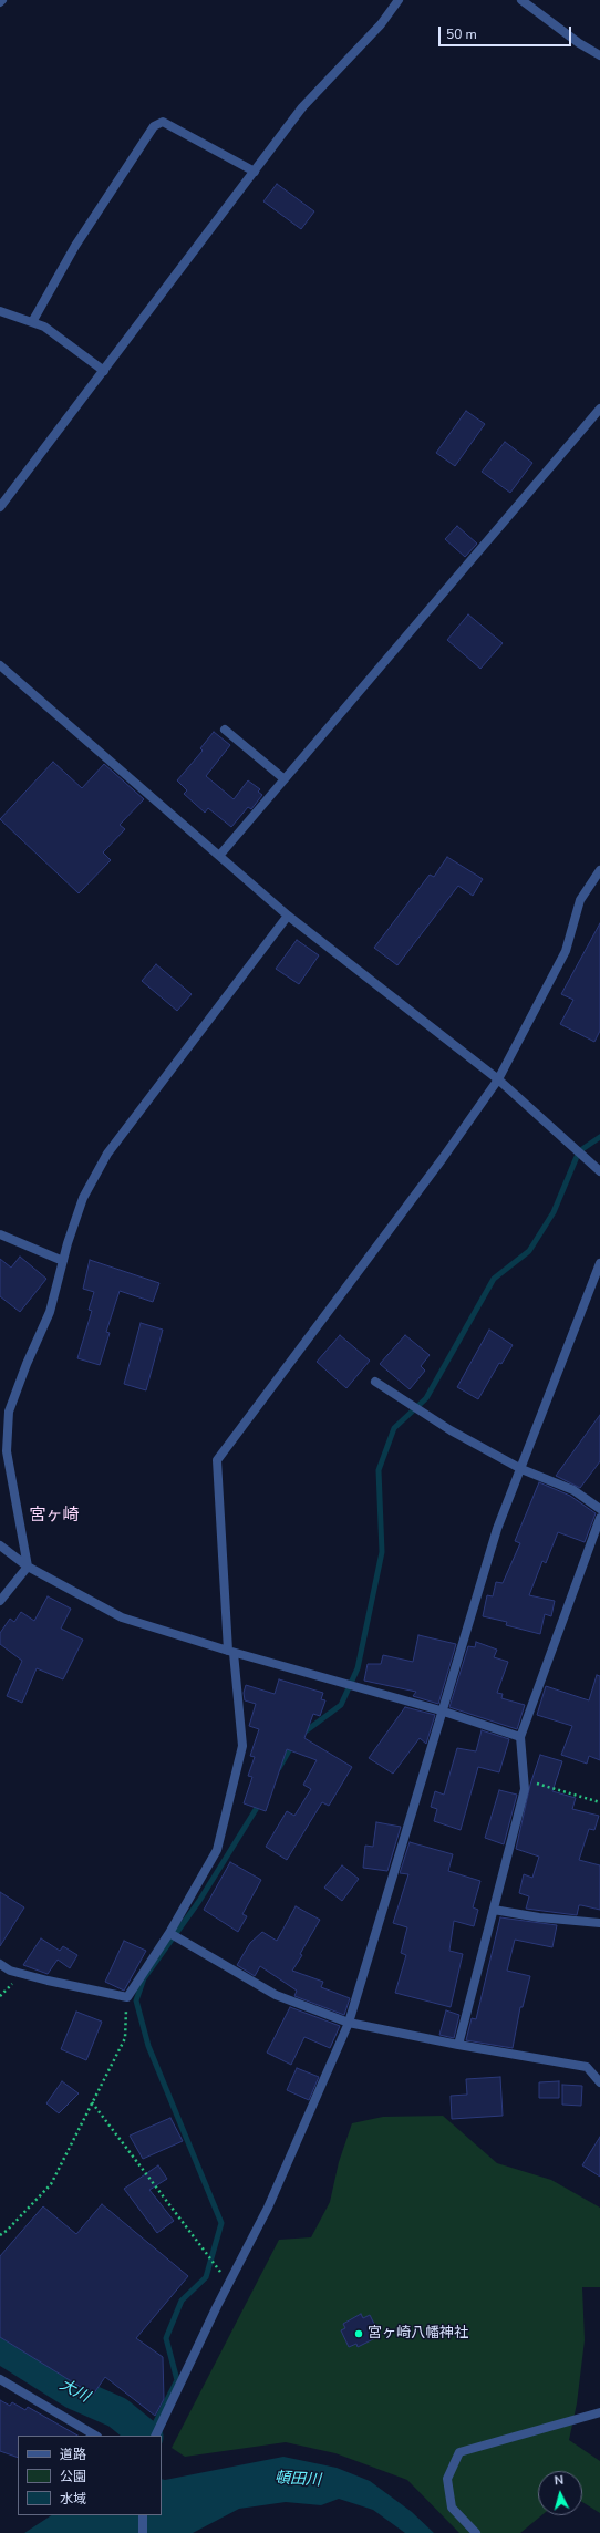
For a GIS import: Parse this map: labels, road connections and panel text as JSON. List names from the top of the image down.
{
  "districts": ["宮ヶ崎"],
  "water": ["大川", "頓田川"],
  "places": ["宮ヶ崎八幡神社"],
  "legend": ["道路", "公園", "水域"],
  "scale_bar": "50 m",
  "north": "top"
}
